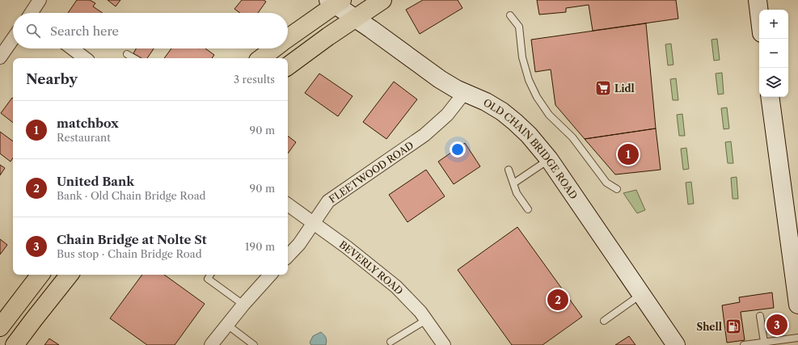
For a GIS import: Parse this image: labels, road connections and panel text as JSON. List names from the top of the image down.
{
  "streets": {
    "main road": ["OLD CHAIN BRIDGE ROAD"],
    "street": ["FLEETWOOD ROAD", "BEVERLY ROAD"]
  },
  "crossings": [
    ["OLD CHAIN BRIDGE ROAD", "FLEETWOOD ROAD"],
    ["FLEETWOOD ROAD", "BEVERLY ROAD"]
  ],
  "places": {
    "supermarket": ["Lidl"],
    "fuel station": ["Shell"]
  },
  "page": {
    "map_buttons": ["+", "−"],
    "search": "Search here",
    "heading": ["Nearby", "3 results"],
    "list": [
      {
        "mark": "1",
        "name": "matchbox",
        "note": "Restaurant",
        "value": "90 m"
      },
      {
        "mark": "2",
        "name": "United Bank",
        "note": "Bank · Old Chain Bridge Road",
        "value": "90 m"
      },
      {
        "mark": "3",
        "name": "Chain Bridge at Nolte St",
        "note": "Bus stop · Chain Bridge Road",
        "value": "190 m"
      }
    ],
    "pins": ["1", "2", "3"]
  }
}
